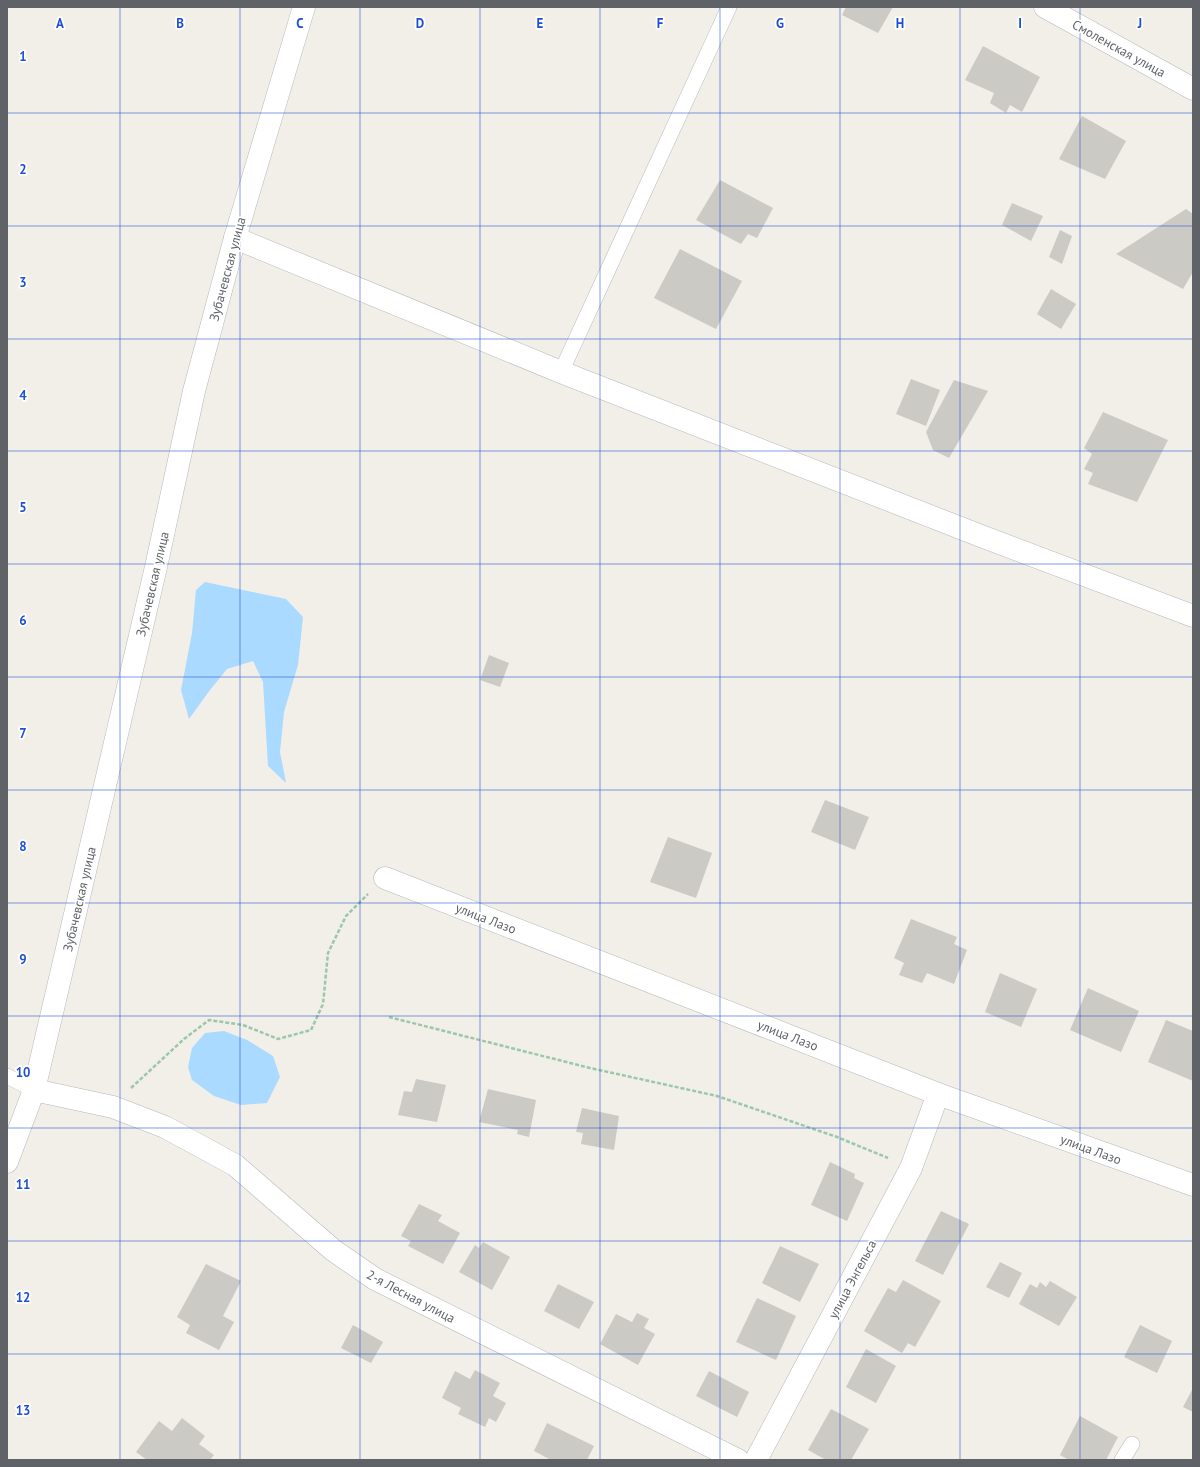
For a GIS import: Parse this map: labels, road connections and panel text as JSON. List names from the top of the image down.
{
  "streets": {
    "street": [
      "Смоленская улица",
      "Зубачевская улица",
      "улица Лазо",
      "улица Энгельса",
      "2-я Лесная улица"
    ]
  },
  "crossings": [
    ["Зубачевская улица", "2-я Лесная улица"],
    ["улица Лазо", "улица Энгельса"]
  ],
  "grid": {
    "columns": [
      "A",
      "B",
      "C",
      "D",
      "E",
      "F",
      "G",
      "H",
      "I",
      "J"
    ],
    "rows": [
      "1",
      "2",
      "3",
      "4",
      "5",
      "6",
      "7",
      "8",
      "9",
      "10",
      "11",
      "12",
      "13"
    ]
  }
}
